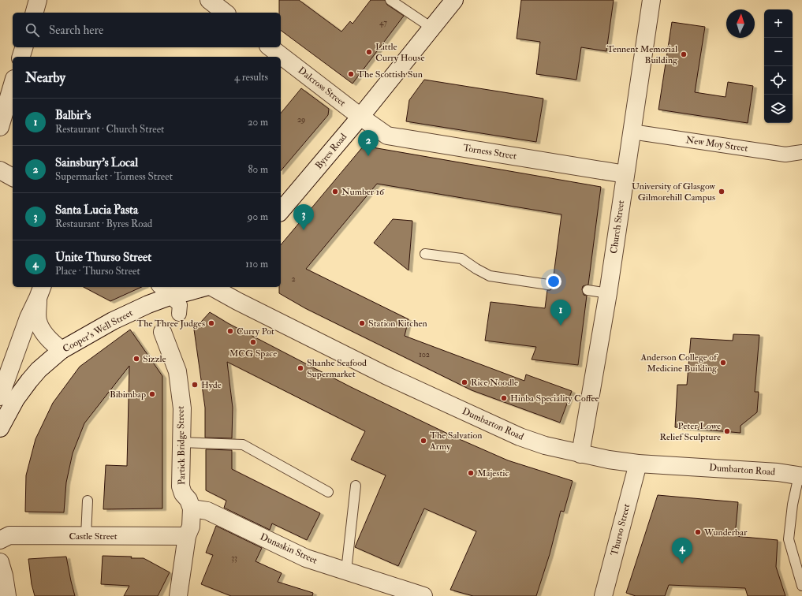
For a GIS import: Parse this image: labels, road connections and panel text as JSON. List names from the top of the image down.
{
  "streets": {
    "street": [
      "Dalcross Street",
      "New Moy Street",
      "Byres Road",
      "Torness Street",
      "Church Street",
      "Cooper's Well Street",
      "Dumbarton Road",
      "Partick Bridge Street",
      "Thurso Street",
      "Castle Street",
      "Dunaskin Street"
    ]
  },
  "crossings": [
    ["Dalcross Street", "Byres Road"],
    ["Dalcross Street", "Torness Street"],
    ["New Moy Street", "Church Street"],
    ["Byres Road", "Torness Street"],
    ["Torness Street", "Church Street"],
    ["Church Street", "Dumbarton Road"],
    ["Dumbarton Road", "Thurso Street"],
    ["Partick Bridge Street", "Dunaskin Street"]
  ],
  "places": [
    "Little Curry House",
    "Tennent Memorial Building",
    "The Scottish Sun",
    "Number 16",
    "University of Glasgow Gilmorehill Campus",
    "The Three Judges",
    "Station Kitchen",
    "Curry Pot",
    "MCG Space",
    "Sizzle",
    "Anderson College of Medicine Building",
    "Shanhe Seafood Supermarket",
    "Rice Noodle",
    "Hyde",
    "Bibimbap",
    "Hinba Speciality Coffee",
    "Peter Lowe Relief Sculpture",
    "The Salvation Army",
    "Majestic",
    "Wunderbar"
  ],
  "house_numbers": [
    "47",
    "29",
    "2",
    "102",
    "33"
  ],
  "north": "top",
  "page": {
    "map_buttons": ["+", "−"],
    "search": "Search here",
    "heading": ["Nearby", "4 results"],
    "list": [
      {
        "mark": "1",
        "name": "Balbir's",
        "note": "Restaurant · Church Street",
        "value": "20 m"
      },
      {
        "mark": "2",
        "name": "Sainsbury's Local",
        "note": "Supermarket · Torness Street",
        "value": "80 m"
      },
      {
        "mark": "3",
        "name": "Santa Lucia Pasta",
        "note": "Restaurant · Byres Road",
        "value": "90 m"
      },
      {
        "mark": "4",
        "name": "Unite Thurso Street",
        "note": "Place · Thurso Street",
        "value": "110 m"
      }
    ],
    "pins": [
      "2",
      "3",
      "1",
      "4"
    ]
  }
}
